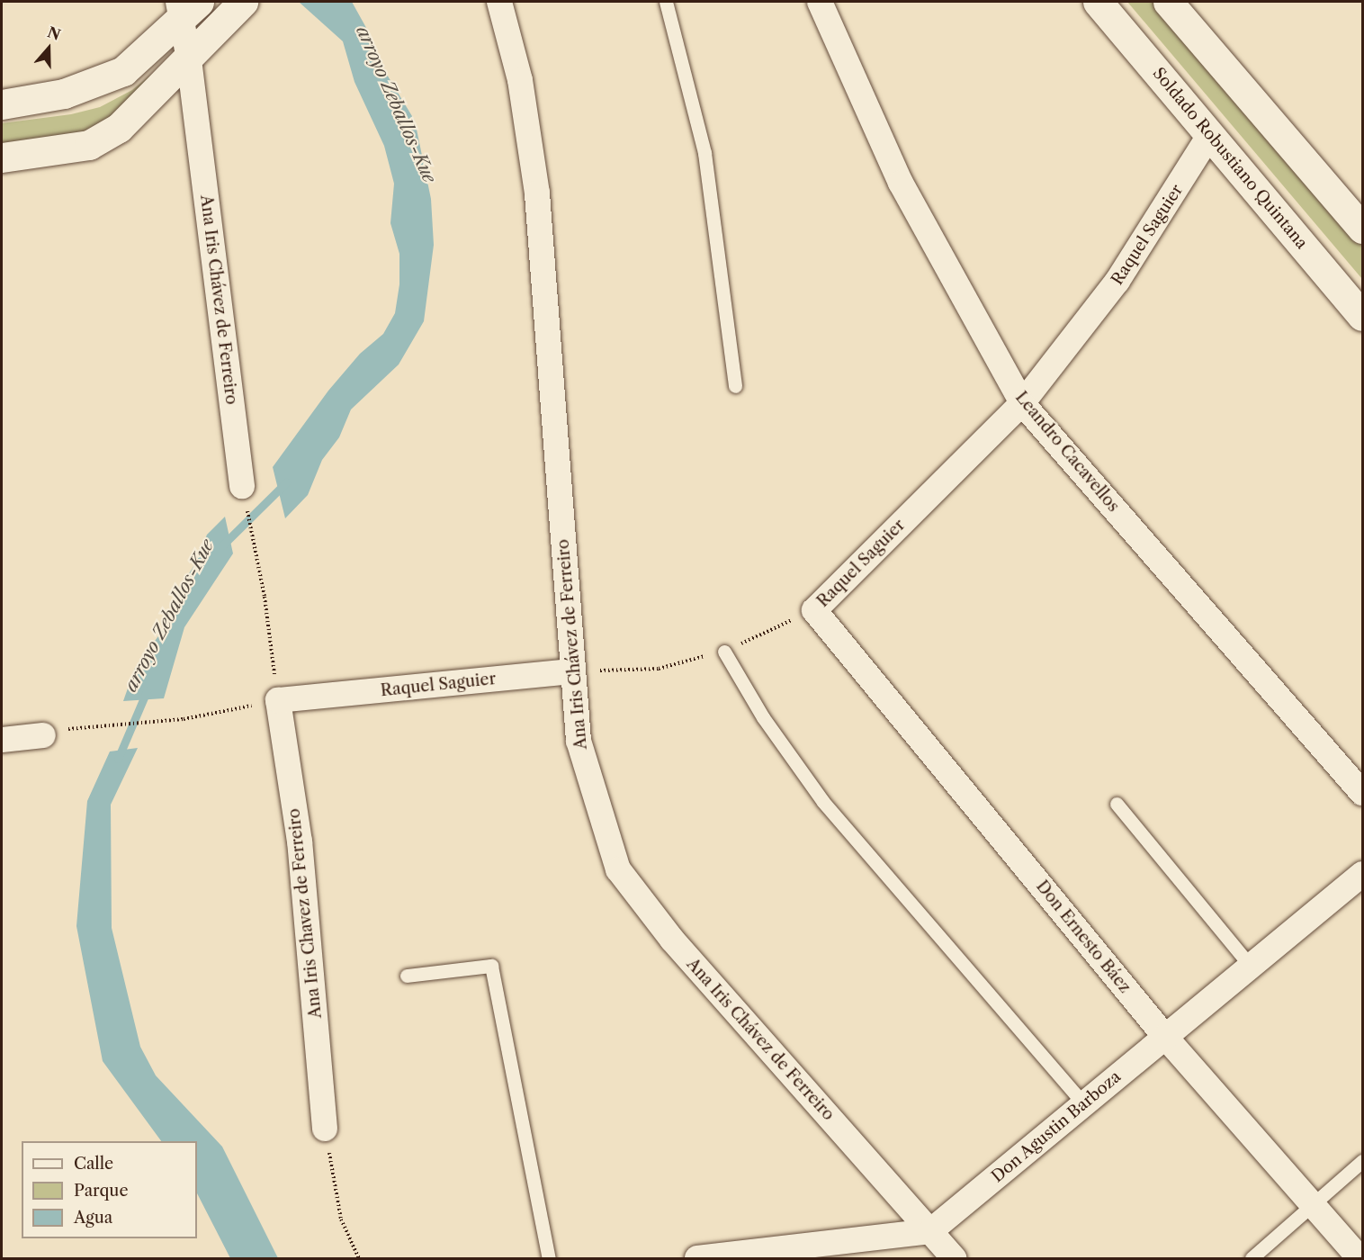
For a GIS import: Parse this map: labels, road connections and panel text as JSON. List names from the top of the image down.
{
  "streets": {
    "street": [
      "Soldado Robustiano Quintana",
      "Raquel Saguier",
      "Ana Iris Chávez de Ferreiro",
      "Leandro Cacavellos",
      "Ana Iris Chavez de Ferreiro",
      "Don Ernesto Báez",
      "Don Agustin Barboza"
    ]
  },
  "crossings": [
    ["Soldado Robustiano Quintana", "Raquel Saguier"],
    ["Raquel Saguier", "Ana Iris Chávez de Ferreiro"],
    ["Raquel Saguier", "Leandro Cacavellos"],
    ["Raquel Saguier", "Ana Iris Chavez de Ferreiro"],
    ["Raquel Saguier", "Don Ernesto Báez"],
    ["Ana Iris Chávez de Ferreiro", "Don Agustin Barboza"],
    ["Don Ernesto Báez", "Don Agustin Barboza"]
  ],
  "water": ["arroyo Zeballos-Kue"],
  "legend": ["Calle", "Parque", "Agua"],
  "north": "top"
}
